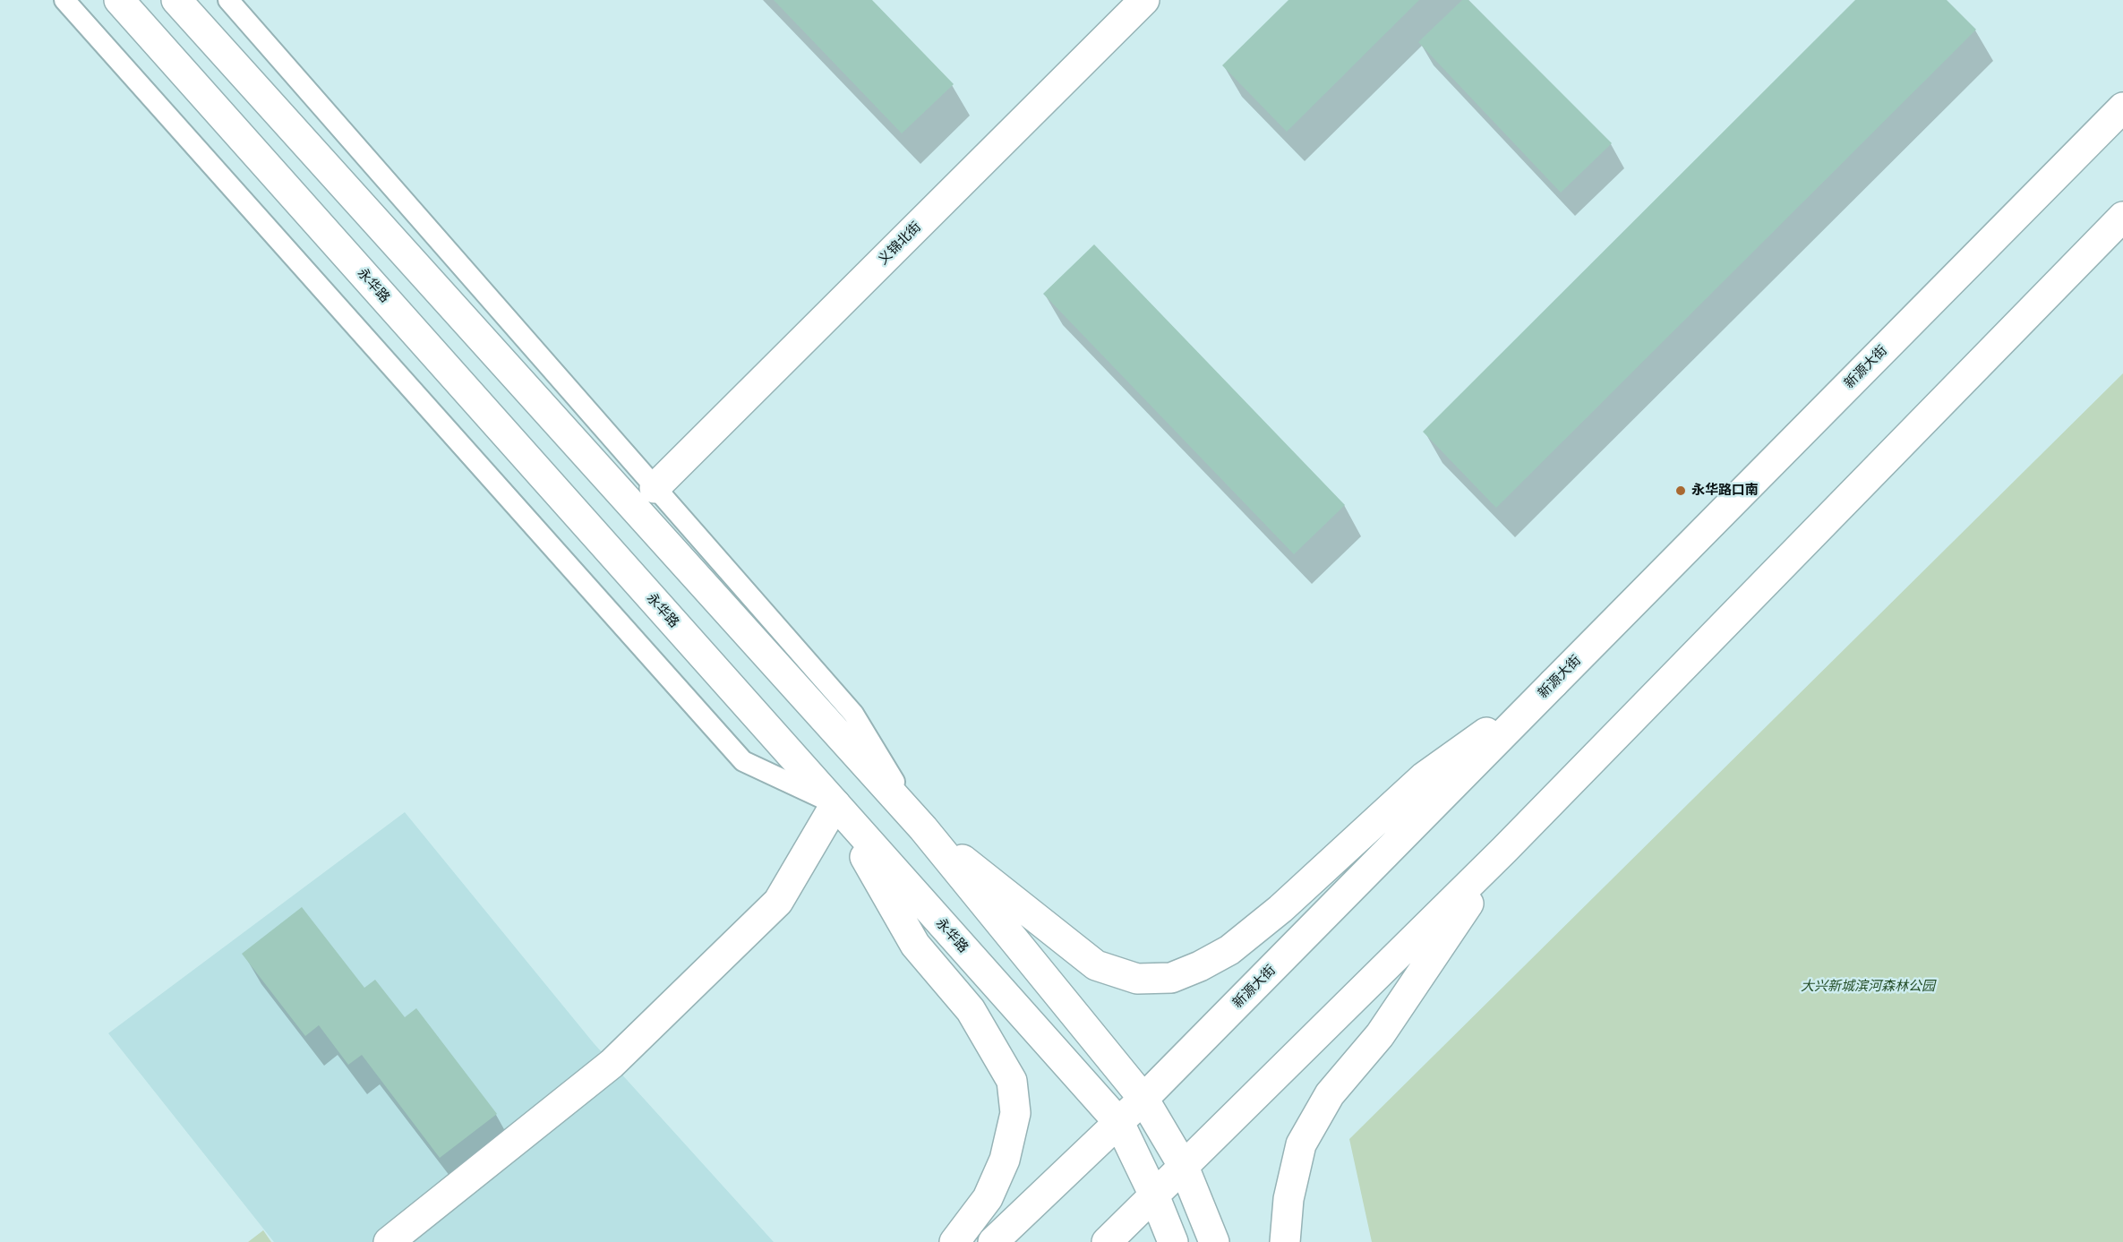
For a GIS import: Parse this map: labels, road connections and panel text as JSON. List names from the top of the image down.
{
  "streets": {
    "main road": ["义锦北街", "永华路", "新源大街"]
  },
  "crossings": [
    ["永华路", "新源大街"]
  ],
  "parks": ["大兴新城滨河森林公园"],
  "places": ["永华路口南"]
}
